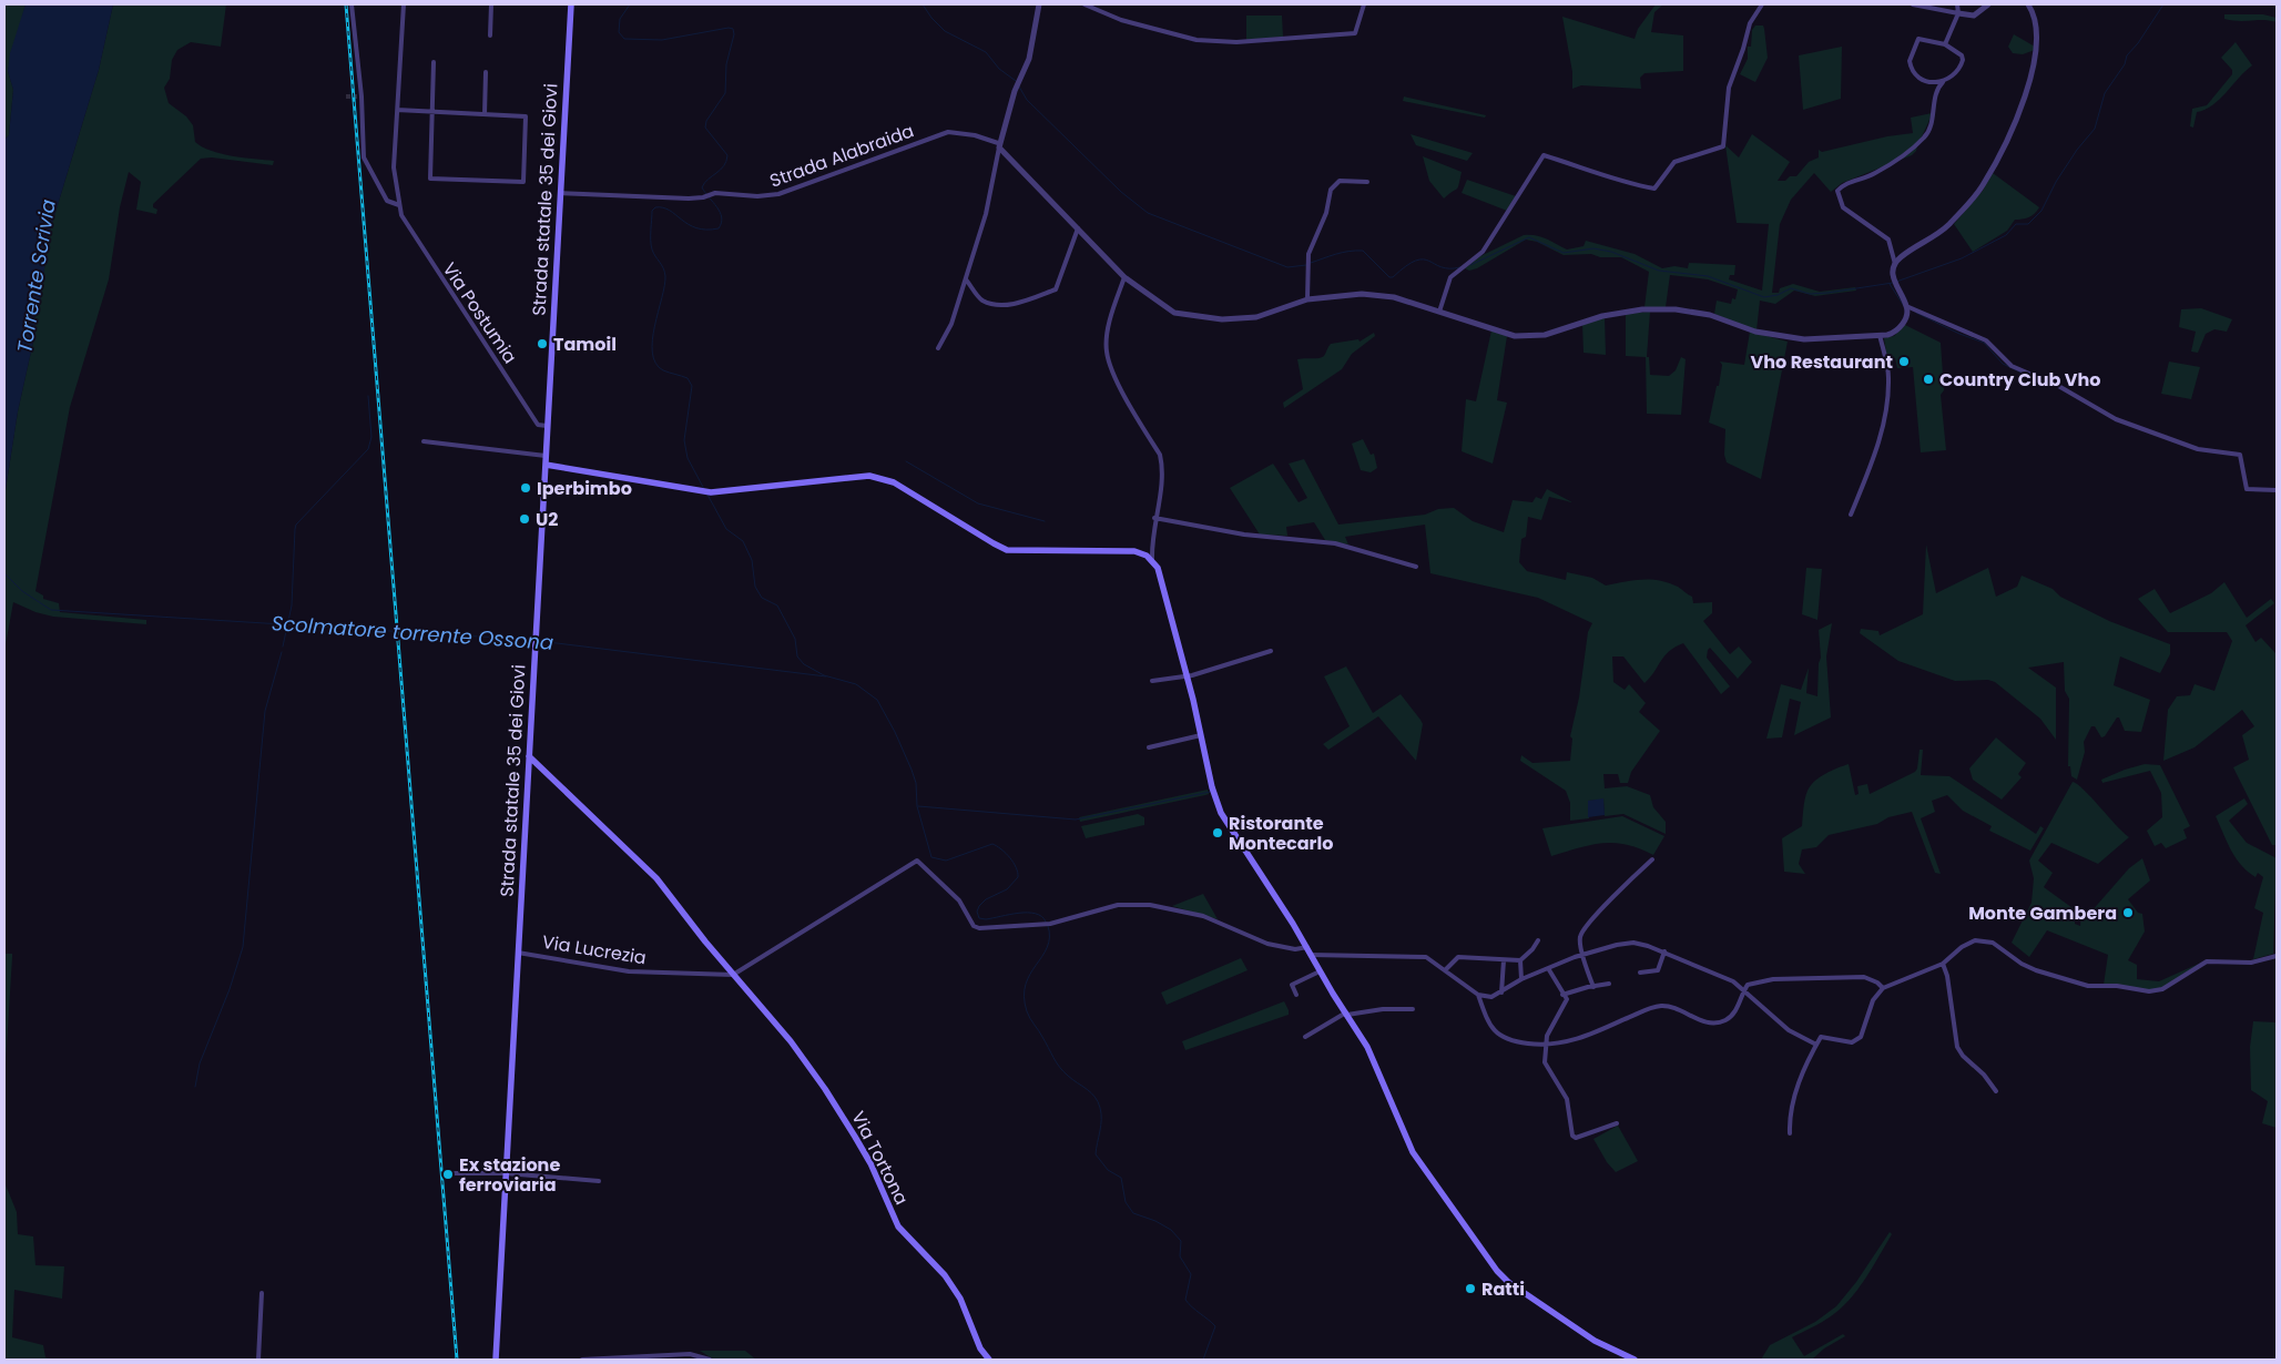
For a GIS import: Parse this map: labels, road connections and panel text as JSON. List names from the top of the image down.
{
  "streets": {
    "main road": ["Strada statale 35 dei Giovi", "Via Tortona"],
    "street": ["Strada Alabraida", "Via Postumia", "Via Lucrezia"]
  },
  "crossings": [
    ["Strada Alabraida", "Strada statale 35 dei Giovi"],
    ["Strada statale 35 dei Giovi", "Via Postumia"],
    ["Strada statale 35 dei Giovi", "Via Lucrezia"],
    ["Strada statale 35 dei Giovi", "Via Tortona"],
    ["Via Lucrezia", "Via Tortona"]
  ],
  "water": ["Torrente Scrivia", "Scolmatore torrente Ossona"],
  "places": [
    "Tamoil",
    "Vho Restaurant",
    "Country Club Vho",
    "Iperbimbo",
    "U2",
    "Ristorante Montecarlo",
    "Monte Gambera",
    "Ex stazione ferroviaria",
    "Ratti"
  ]
}
